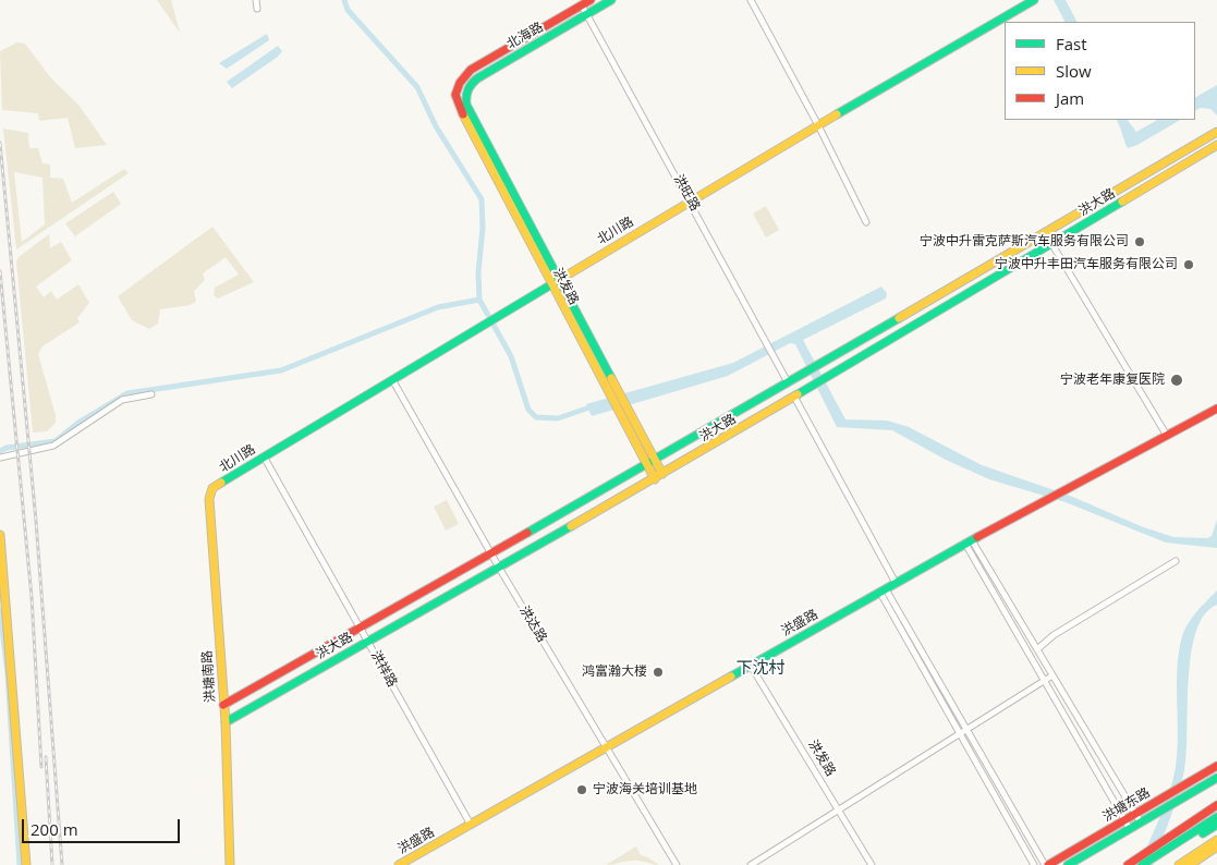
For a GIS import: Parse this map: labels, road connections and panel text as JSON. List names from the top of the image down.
{
  "streets": {
    "main road": [
      "北海路",
      "洪大路",
      "北川路",
      "洪发路",
      "洪盛路",
      "洪塘南路",
      "洪塘东路"
    ],
    "street": ["洪旺路", "洪达路", "洪祥路"]
  },
  "crossings": [
    ["北海路", "洪旺路"],
    ["北海路", "洪发路"],
    ["洪旺路", "洪大路"],
    ["洪旺路", "北川路"],
    ["洪大路", "洪发路"],
    ["洪大路", "洪达路"],
    ["洪大路", "洪祥路"],
    ["洪大路", "洪塘南路"],
    ["北川路", "洪发路"],
    ["北川路", "洪达路"],
    ["北川路", "洪祥路"],
    ["北川路", "洪塘南路"],
    ["洪发路", "洪盛路"],
    ["洪盛路", "洪达路"],
    ["洪盛路", "洪祥路"]
  ],
  "districts": ["下沈村"],
  "places": [
    "宁波中升雷克萨斯汽车服务有限公司",
    "宁波中升丰田汽车服务有限公司",
    "宁波老年康复医院",
    "鸿富瀚大楼",
    "宁波海关培训基地"
  ],
  "legend": ["Fast", "Slow", "Jam"],
  "scale_bar": "200 m"
}
